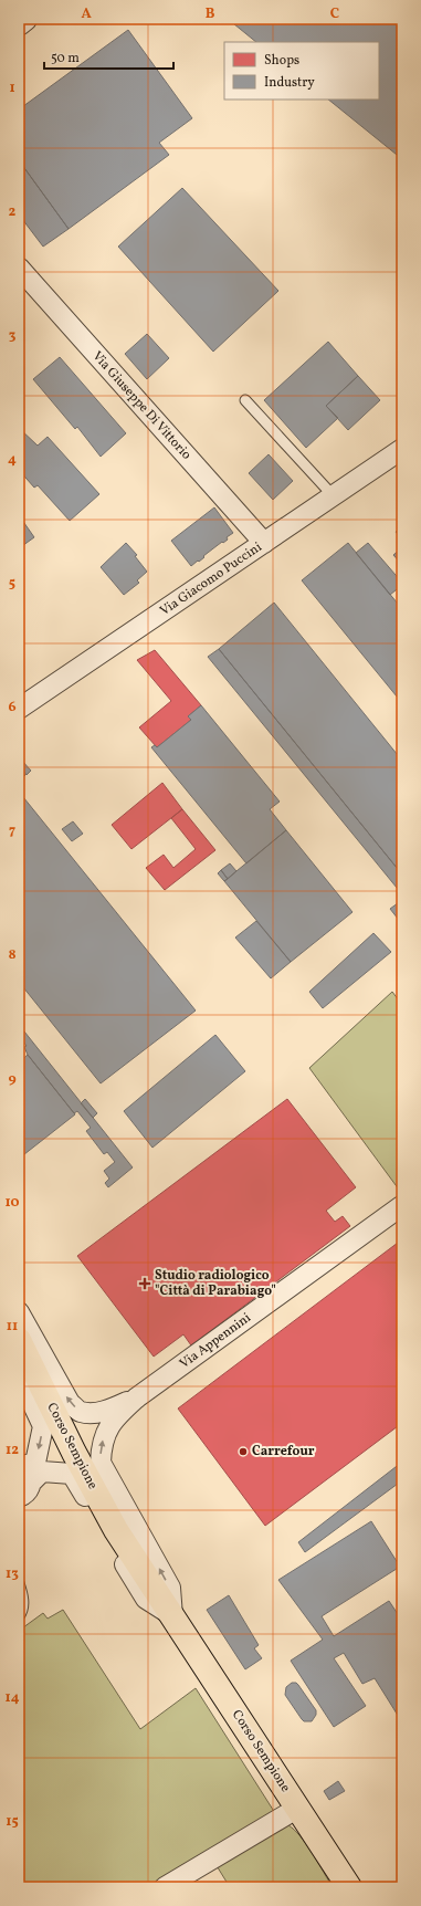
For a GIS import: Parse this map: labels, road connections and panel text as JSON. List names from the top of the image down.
{
  "streets": {
    "main road": ["Corso Sempione"],
    "street": ["Via Giuseppe Di Vittorio", "Via Giacomo Puccini", "Via Appennini"]
  },
  "crossings": [
    ["Via Giuseppe Di Vittorio", "Via Giacomo Puccini"],
    ["Via Appennini", "Corso Sempione"]
  ],
  "places": {
    "health": ["Studio radiologico \"Città di Parabiago\""],
    "other": ["Carrefour"]
  },
  "legend": ["Shops", "Industry"],
  "scale_bar": "50 m",
  "grid": {
    "columns": ["A", "B", "C"],
    "rows": [
      "1",
      "2",
      "3",
      "4",
      "5",
      "6",
      "7",
      "8",
      "9",
      "10",
      "11",
      "12",
      "13",
      "14",
      "15"
    ]
  }
}
